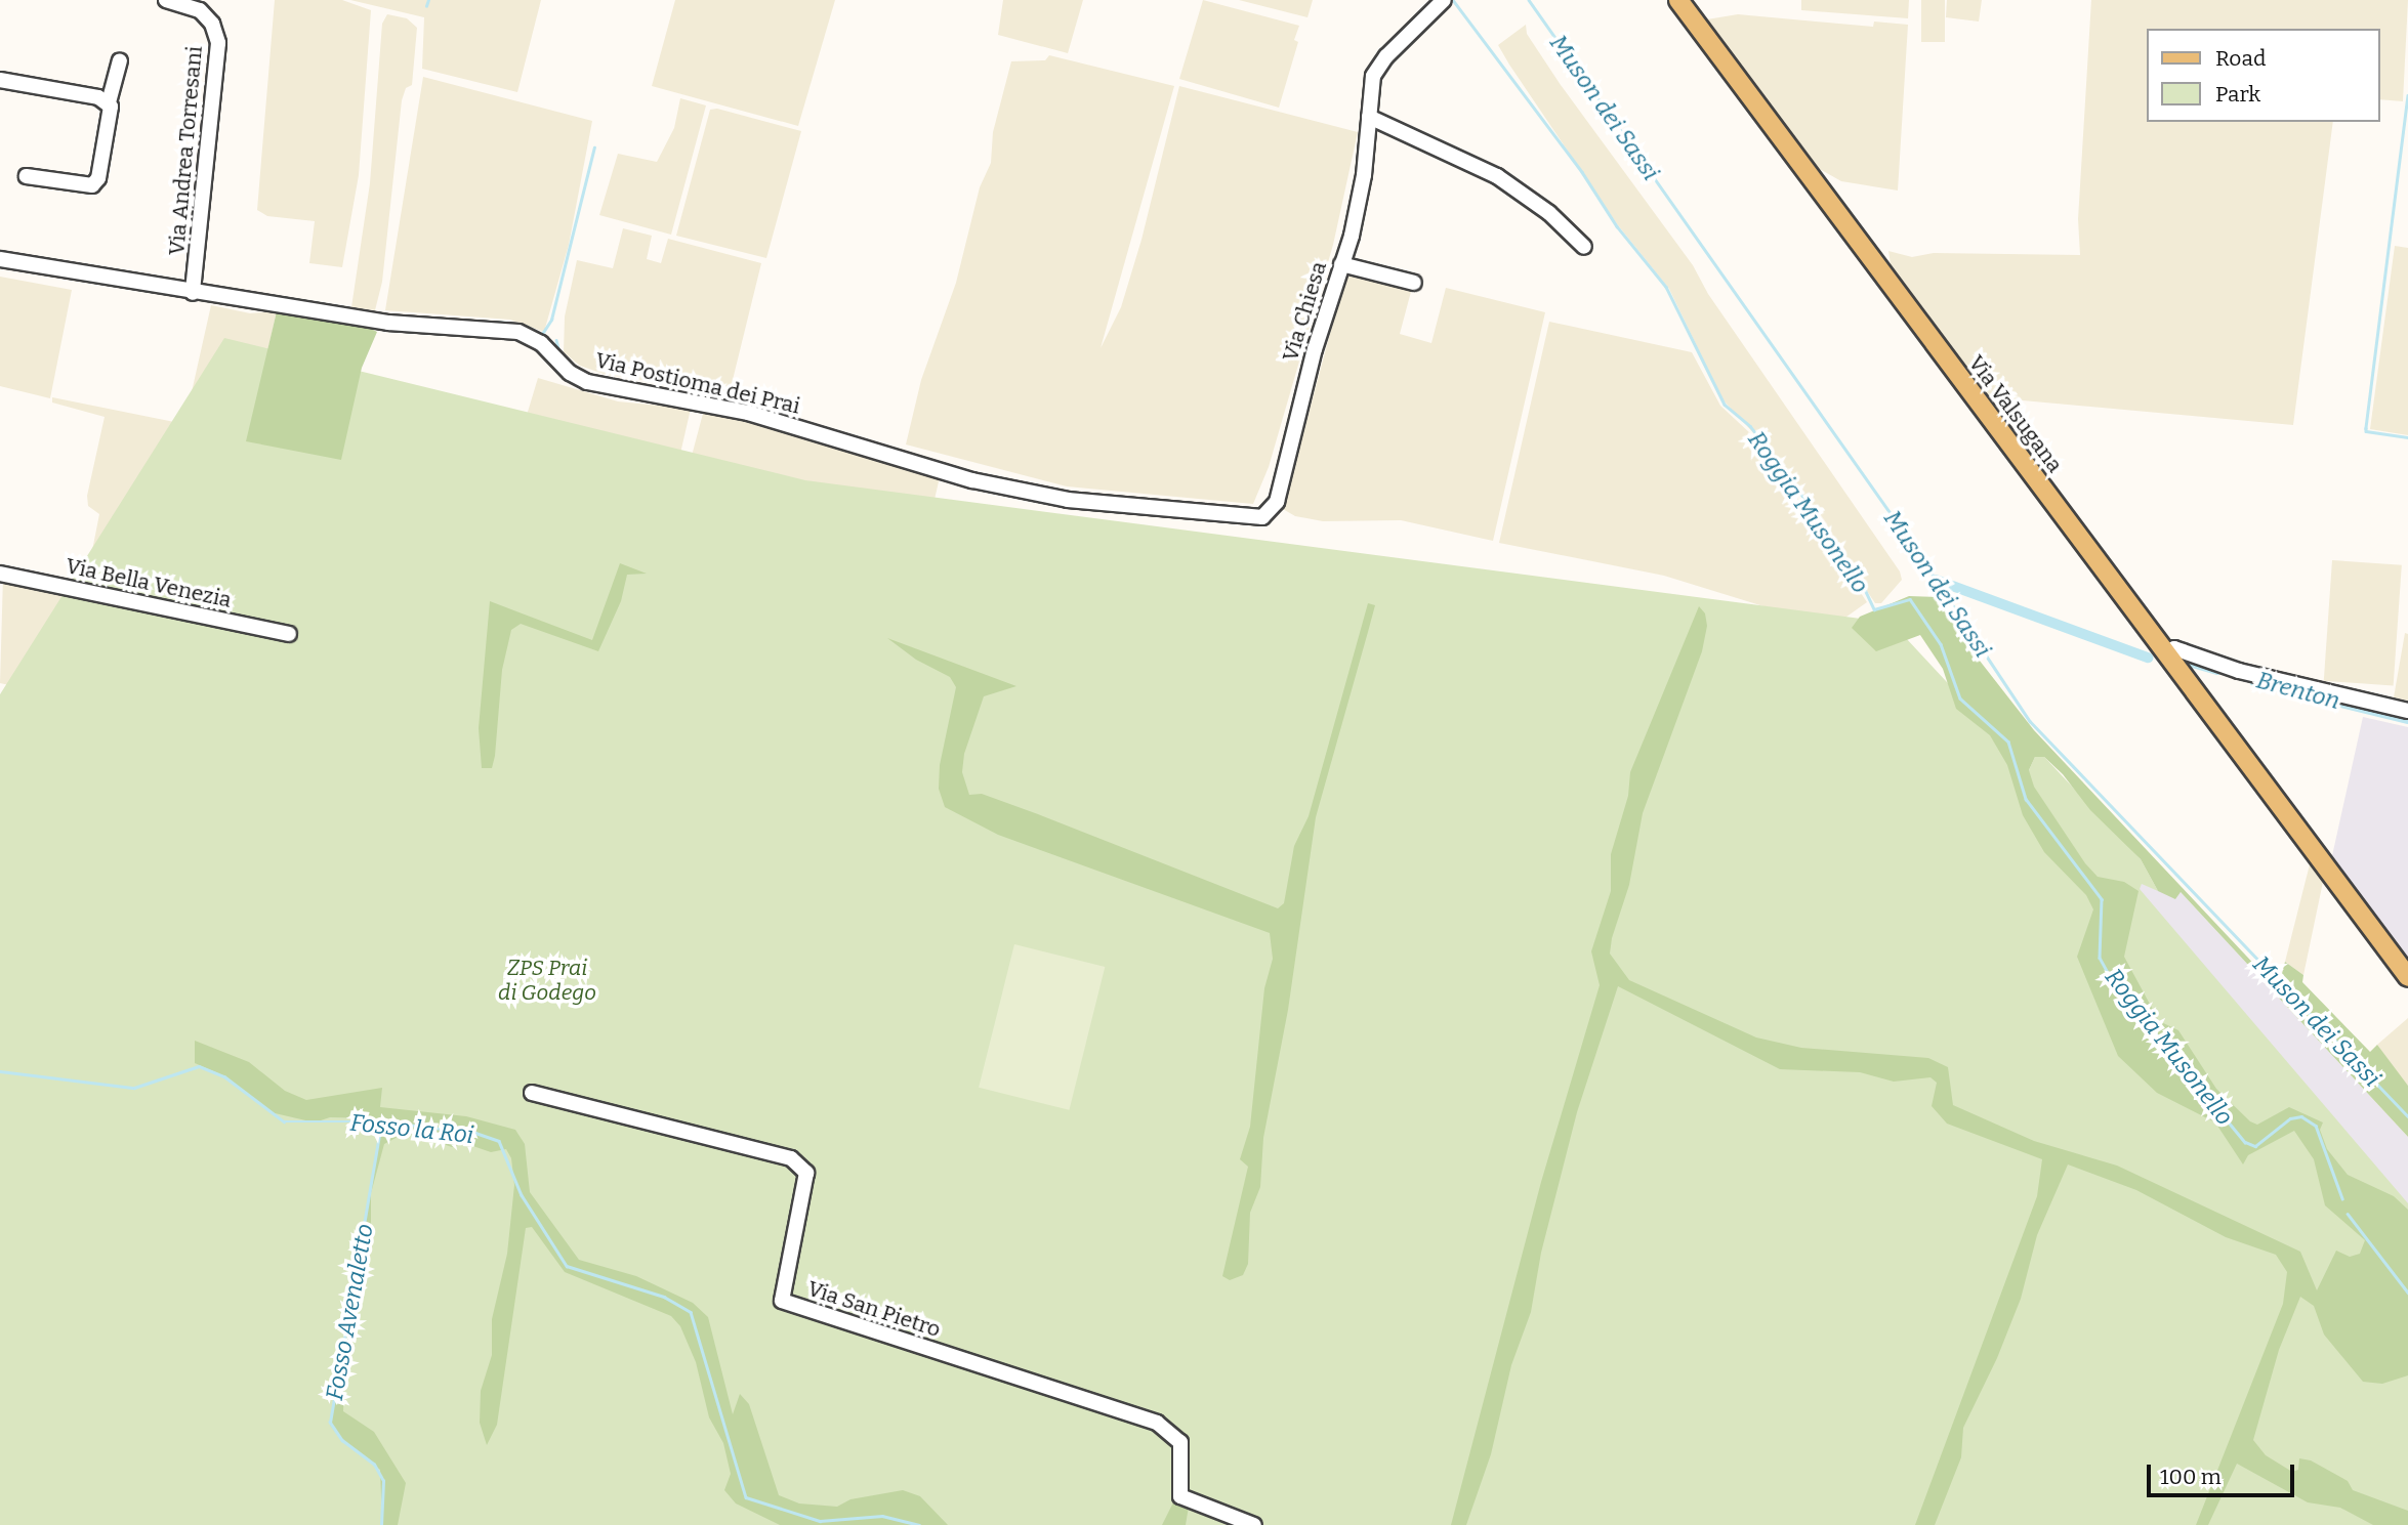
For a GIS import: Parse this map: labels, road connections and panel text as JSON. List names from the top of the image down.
{
  "streets": {
    "main road": ["Via Valsugana"],
    "street": [
      "Via Andrea Torresani",
      "Via Chiesa",
      "Via Postioma dei Prai",
      "Via Bella Venezia",
      "Via San Pietro"
    ]
  },
  "crossings": [
    ["Via Andrea Torresani", "Via Postioma dei Prai"],
    ["Via Chiesa", "Via Postioma dei Prai"]
  ],
  "water": [
    "Muson dei Sassi",
    "Roggia Musonello",
    "Brenton",
    "Fosso la Roi",
    "Fosso Avenaletto"
  ],
  "parks": ["ZPS Prai di Godego"],
  "legend": ["Road", "Park"],
  "scale_bar": "100 m"
}
